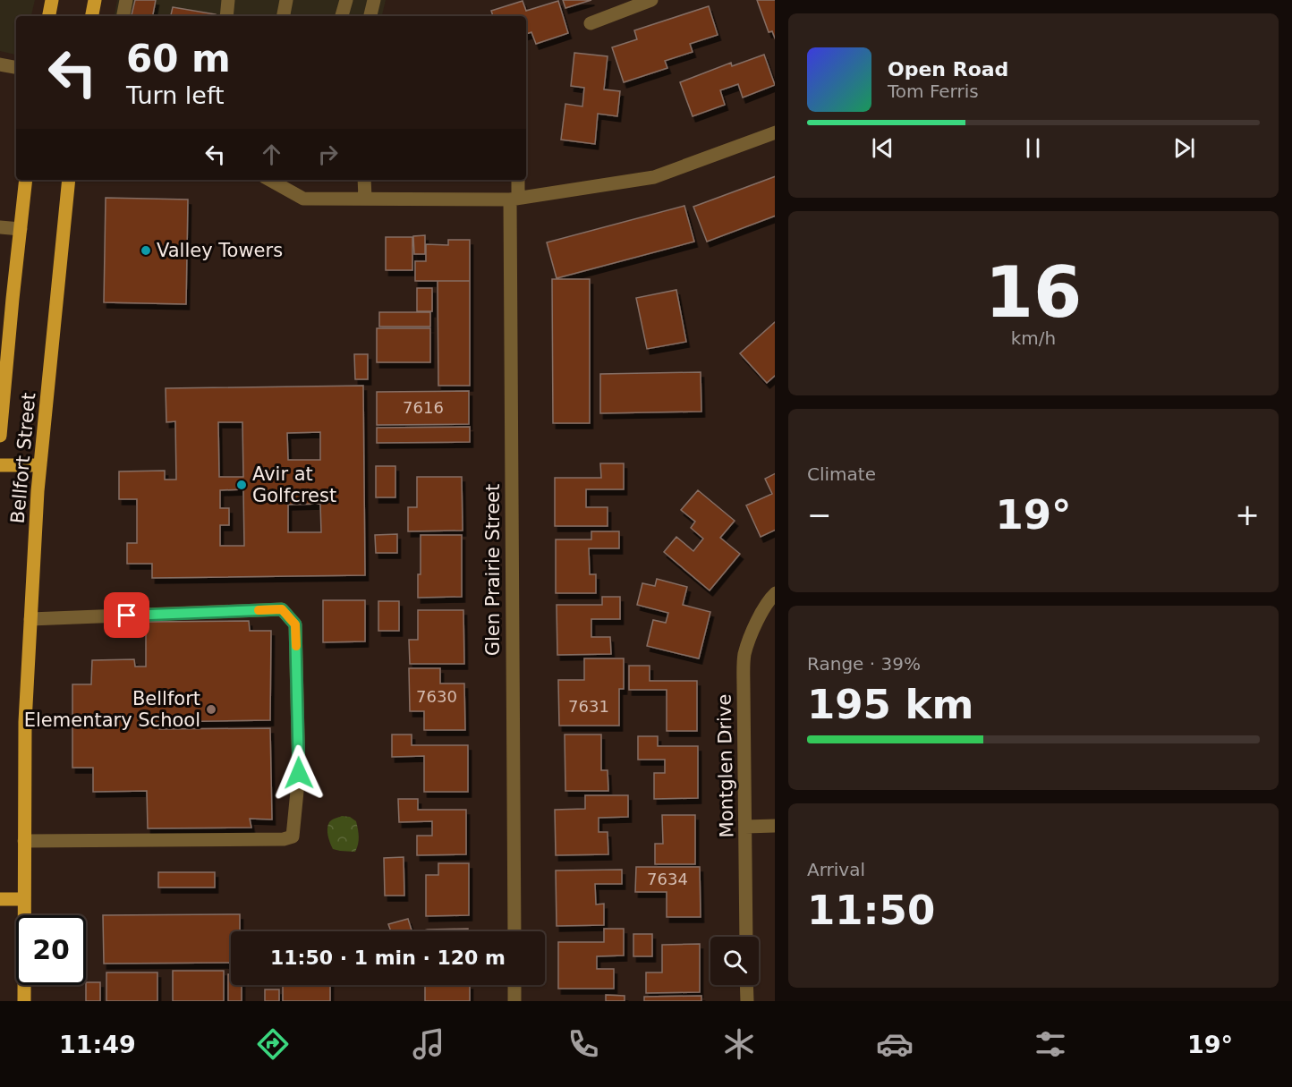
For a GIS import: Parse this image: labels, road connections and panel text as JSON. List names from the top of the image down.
{
  "streets": {
    "main road": ["Bellfort Street"],
    "street": ["Glen Prairie Street", "Montglen Drive"]
  },
  "places": ["Valley Towers", "Avir at Golfcrest", "Bellfort Elementary School"],
  "house_numbers": [
    "7616",
    "7630",
    "7631",
    "7634"
  ],
  "page": {
    "turn": ["60 m", "Turn left"],
    "song": ["Open Road", "Tom Ferris"],
    "tile": [
      ["16", "km/h"],
      "Climate",
      ["Range · 39%", "195 km"],
      ["Arrival", "11:50"]
    ],
    "heat": ["−", "19°", "+"],
    "limit": "20",
    "trip": "11:50 · 1 min · 120 m",
    "tabs": ["11:49", "19°"]
  }
}
